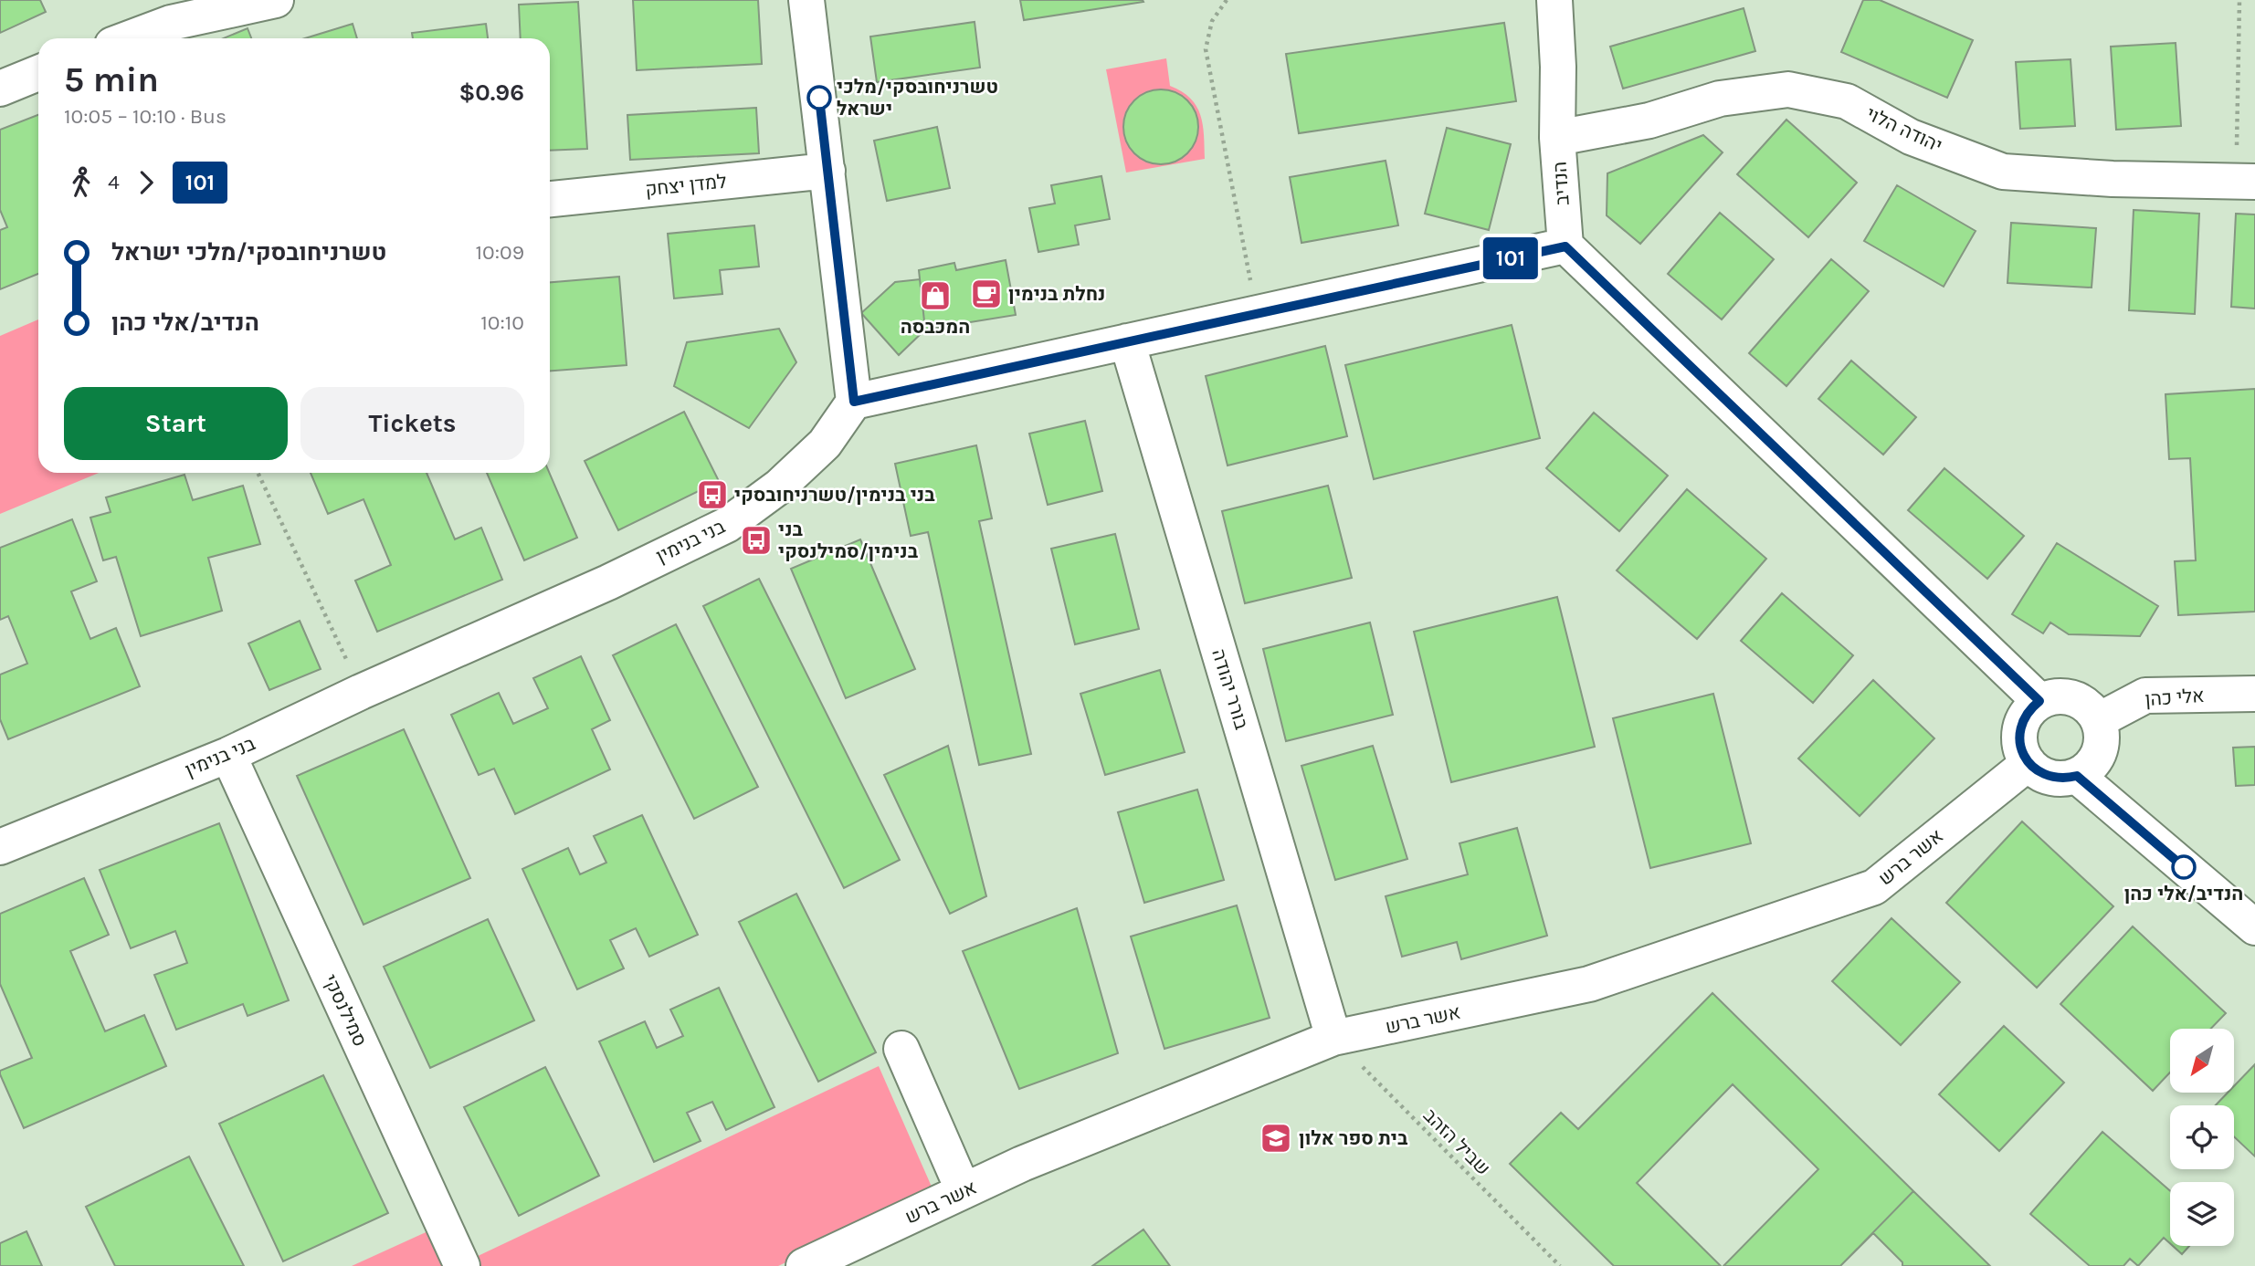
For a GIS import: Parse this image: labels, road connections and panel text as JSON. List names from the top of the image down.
{
  "streets": {
    "street": [
      "יהודה הלוי",
      "הנדיב",
      "למדן יצחק",
      "בני בנימין",
      "בורר יהודה",
      "אלי כהן",
      "אשר ברש",
      "סמילנסקי"
    ],
    "path": ["שביל הזהב"]
  },
  "crossings": [
    ["יהודה הלוי", "הנדיב"],
    ["בני בנימין", "סמילנסקי"],
    ["בורר יהודה", "אשר ברש"],
    ["בורר יהודה", "שביל הזהב"],
    ["אלי כהן", "אשר ברש"],
    ["אשר ברש", "שביל הזהב"]
  ],
  "places": {
    "other": ["טשרניחובסקי/מלכי ישראל", "הנדיב/אלי כהן"],
    "cafe": ["נחלת בנימין"],
    "shop": ["המכבסה"],
    "bus stop": ["בני בנימין/טשרניחובסקי", "בני בנימין/סמילנסקי"],
    "school or university": ["בית ספר אלון"]
  },
  "lines": ["bus line 101"],
  "north": "bottom left",
  "page": {
    "on_map": "101",
    "heading": ["5 min", "10:05 – 10:10 · Bus", "$0.96"],
    "legs": ["4", "101"],
    "list": [
      {
        "name": "טשרניחובסקי/מלכי ישראל",
        "value": "10:09"
      },
      {
        "name": "הנדיב/אלי כהן",
        "value": "10:10"
      }
    ],
    "buttons": ["Start", "Tickets"]
  }
}
